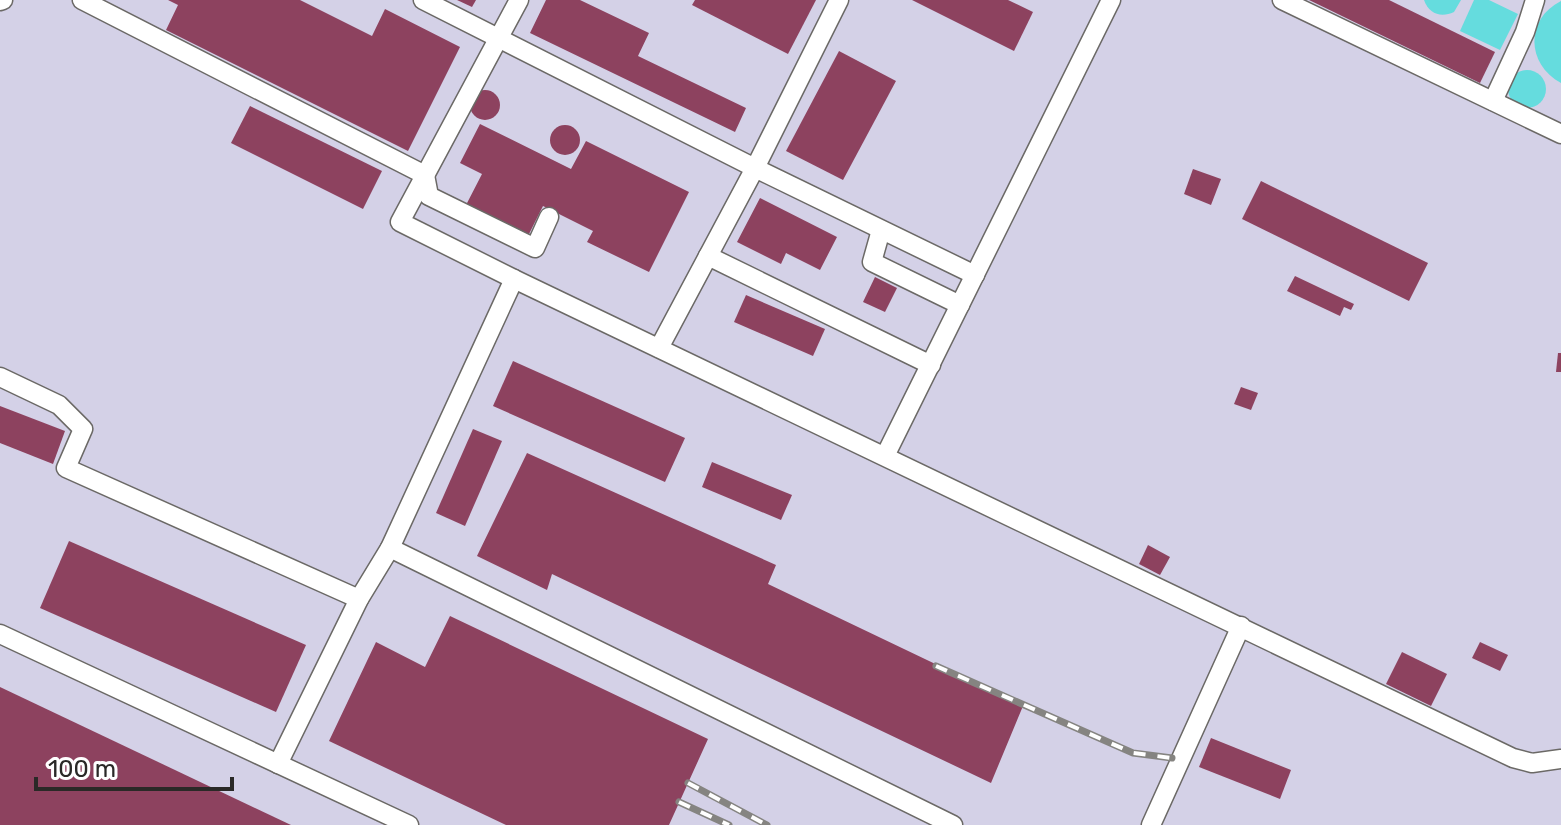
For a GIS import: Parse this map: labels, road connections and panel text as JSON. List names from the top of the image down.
{
  "scale_bar": "100 m"
}
